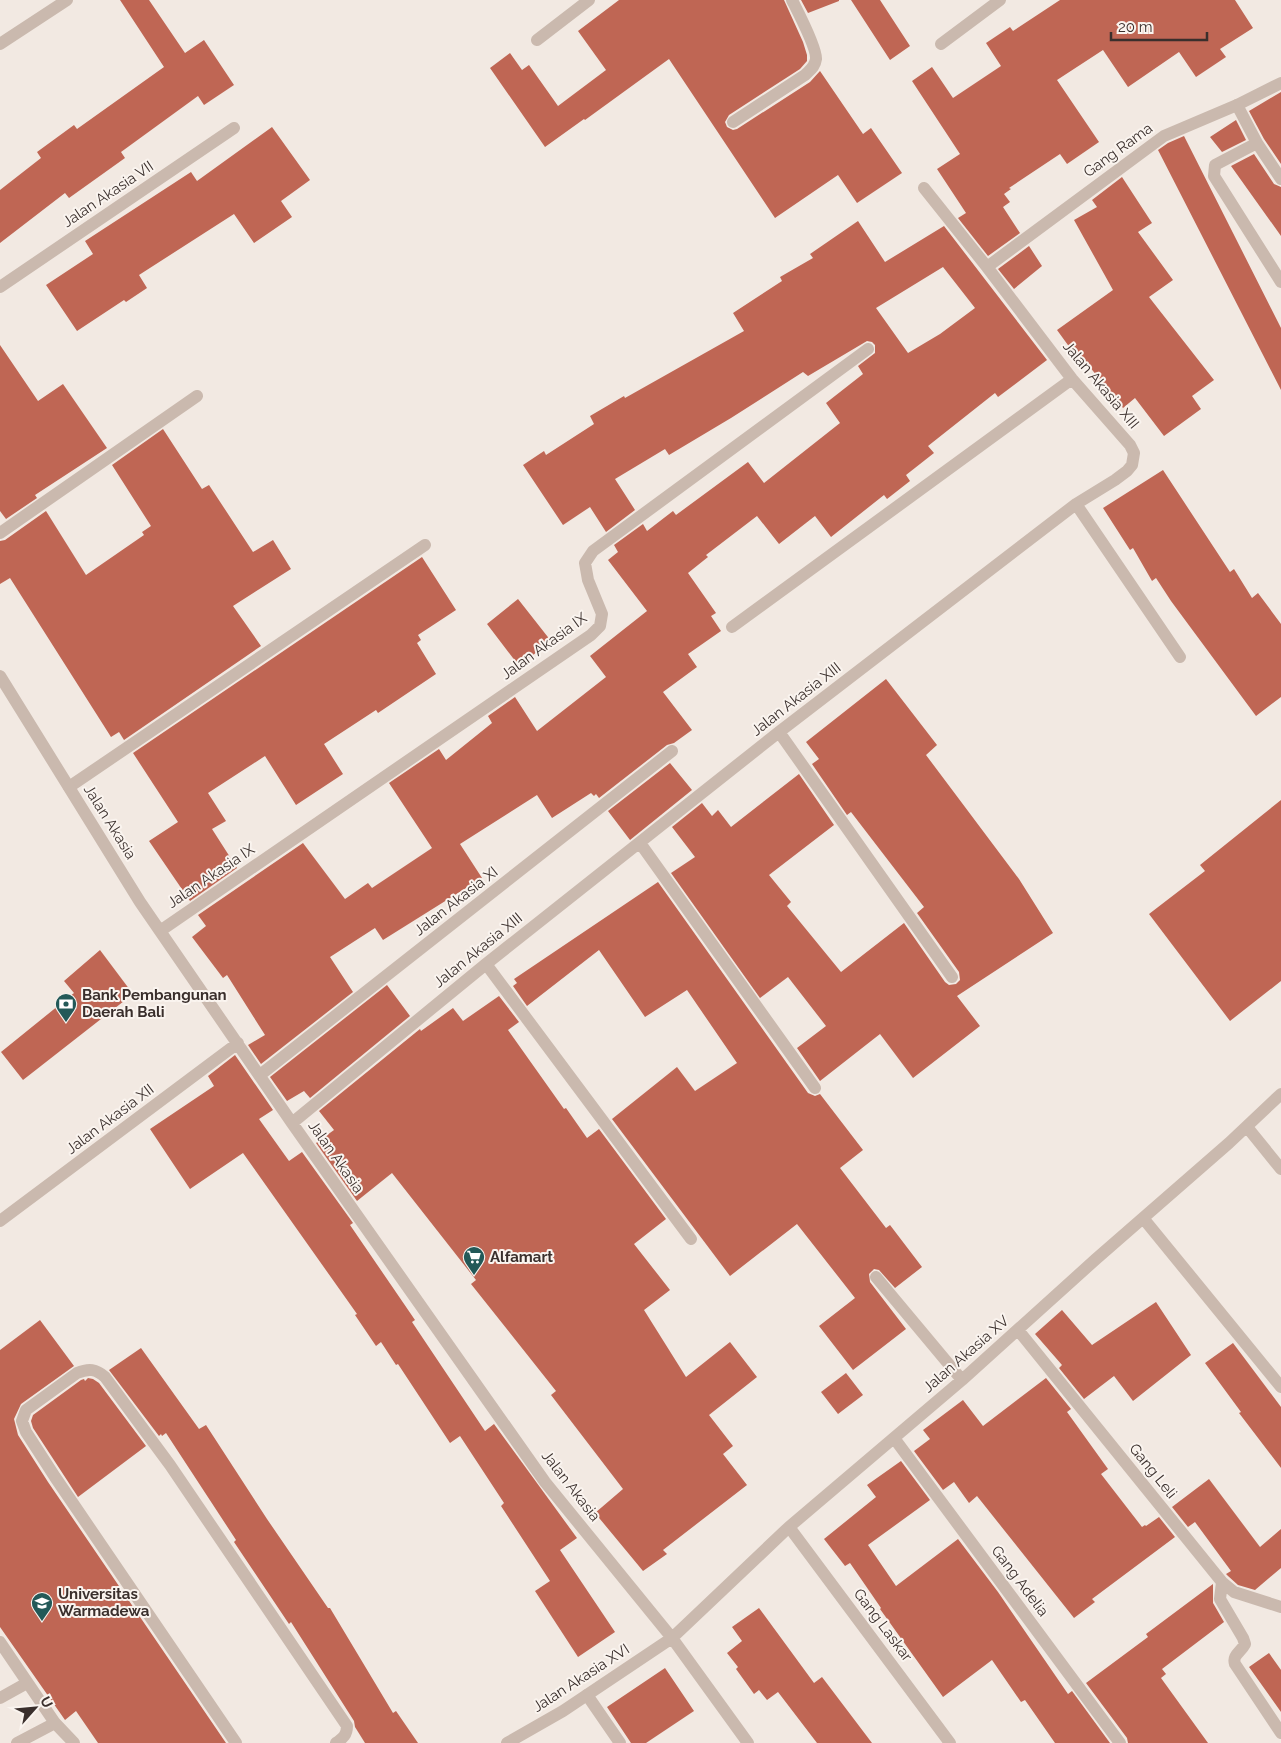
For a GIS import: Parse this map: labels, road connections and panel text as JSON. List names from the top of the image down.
{
  "streets": {
    "street": [
      "Gang Rama",
      "Jalan Akasia VII",
      "Jalan Akasia XIII",
      "Jalan Akasia IX",
      "Jalan Akasia",
      "Jalan Akasia XI",
      "Jalan Akasia XII",
      "Jalan Akasia XV",
      "Gang Leli",
      "Gang Adelia",
      "Gang Laskar",
      "Jalan Akasia XVI"
    ]
  },
  "crossings": [
    ["Gang Rama", "Jalan Akasia XIII"],
    ["Jalan Akasia XIII", "Jalan Akasia"],
    ["Jalan Akasia IX", "Jalan Akasia"],
    ["Jalan Akasia", "Jalan Akasia XI"],
    ["Jalan Akasia", "Jalan Akasia XII"],
    ["Jalan Akasia", "Jalan Akasia XV"],
    ["Jalan Akasia", "Jalan Akasia XVI"],
    ["Jalan Akasia XV", "Gang Leli"],
    ["Jalan Akasia XV", "Gang Adelia"],
    ["Jalan Akasia XV", "Gang Laskar"],
    ["Jalan Akasia XV", "Jalan Akasia XVI"]
  ],
  "places": {
    "bank": ["Bank Pembangunan Daerah Bali"],
    "supermarket": ["Alfamart"],
    "school or university": ["Universitas Warmadewa"]
  },
  "scale_bar": "20 m",
  "north": "top right"
}
